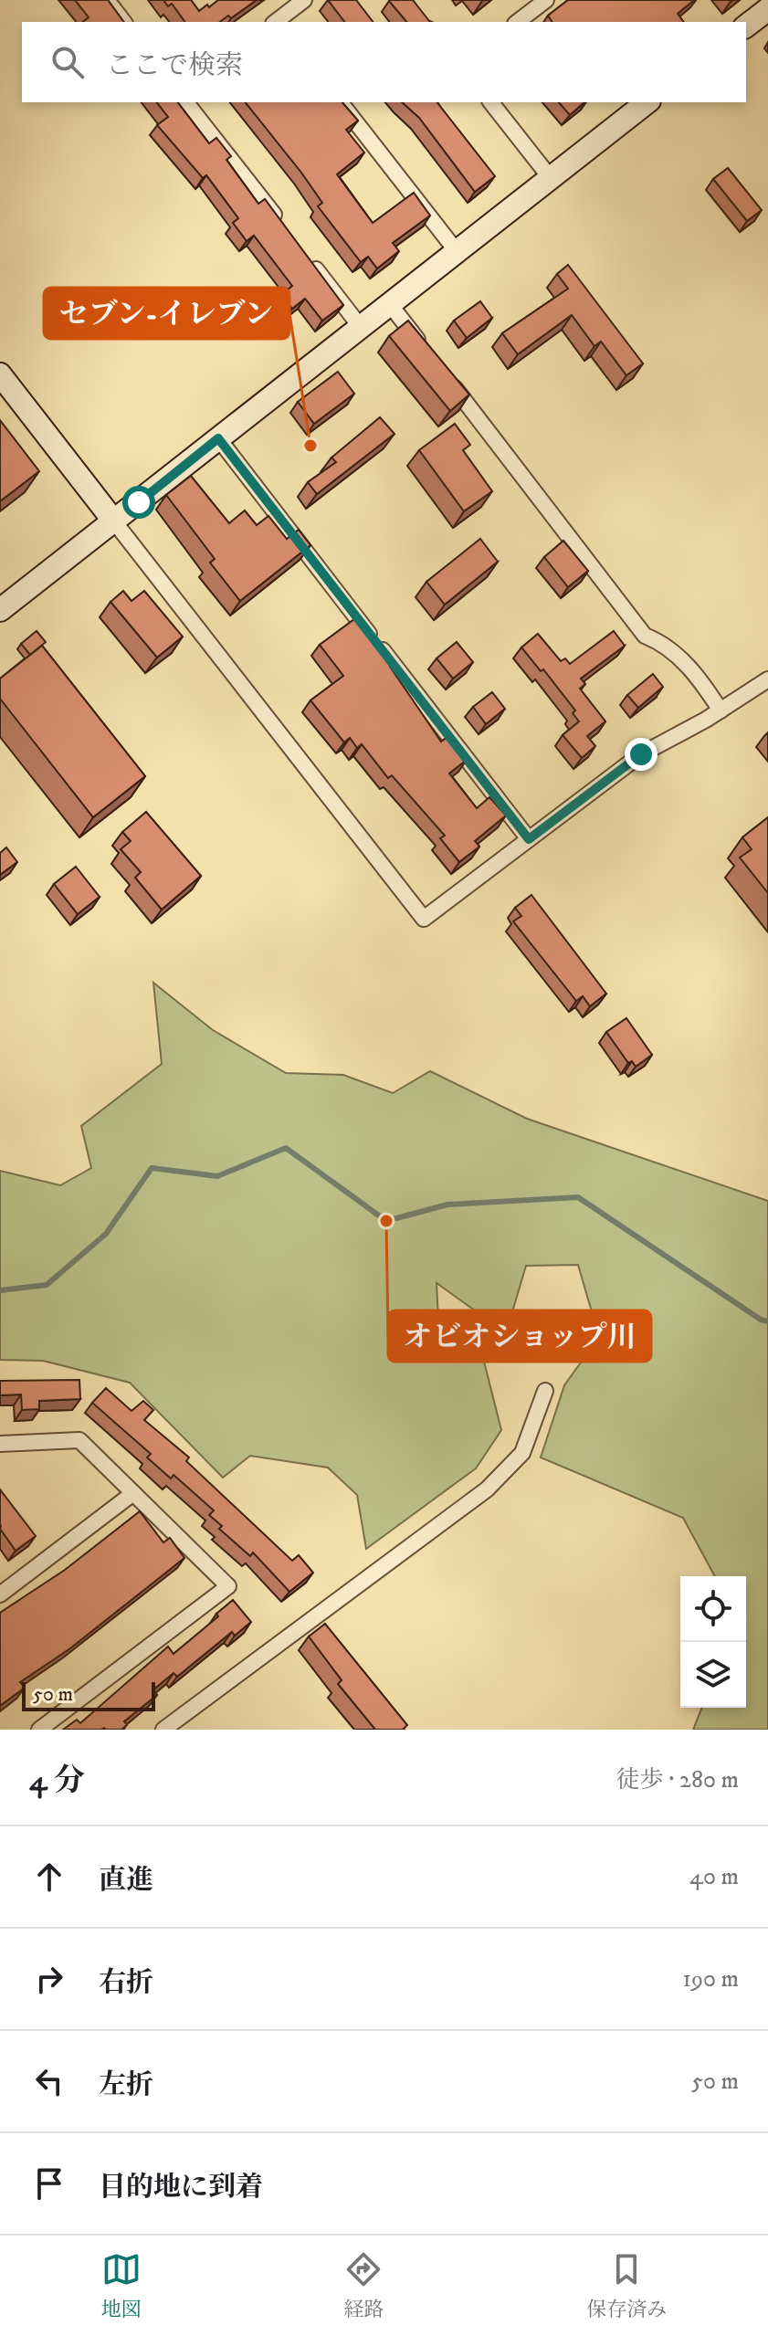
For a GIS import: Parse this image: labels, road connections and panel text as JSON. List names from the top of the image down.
{
  "places": ["セブン-イレブン", "オビオショップ川"],
  "scale_bar": "50 m",
  "page": {
    "search": "ここで検索",
    "scale": "50 m",
    "heading": ["4 分", "徒歩 · 280 m"],
    "list": [
      ["直進", "40 m"],
      ["右折", "190 m"],
      ["左折", "50 m"],
      "目的地に到着"
    ],
    "nav": ["地図", "経路", "保存済み"]
  }
}
